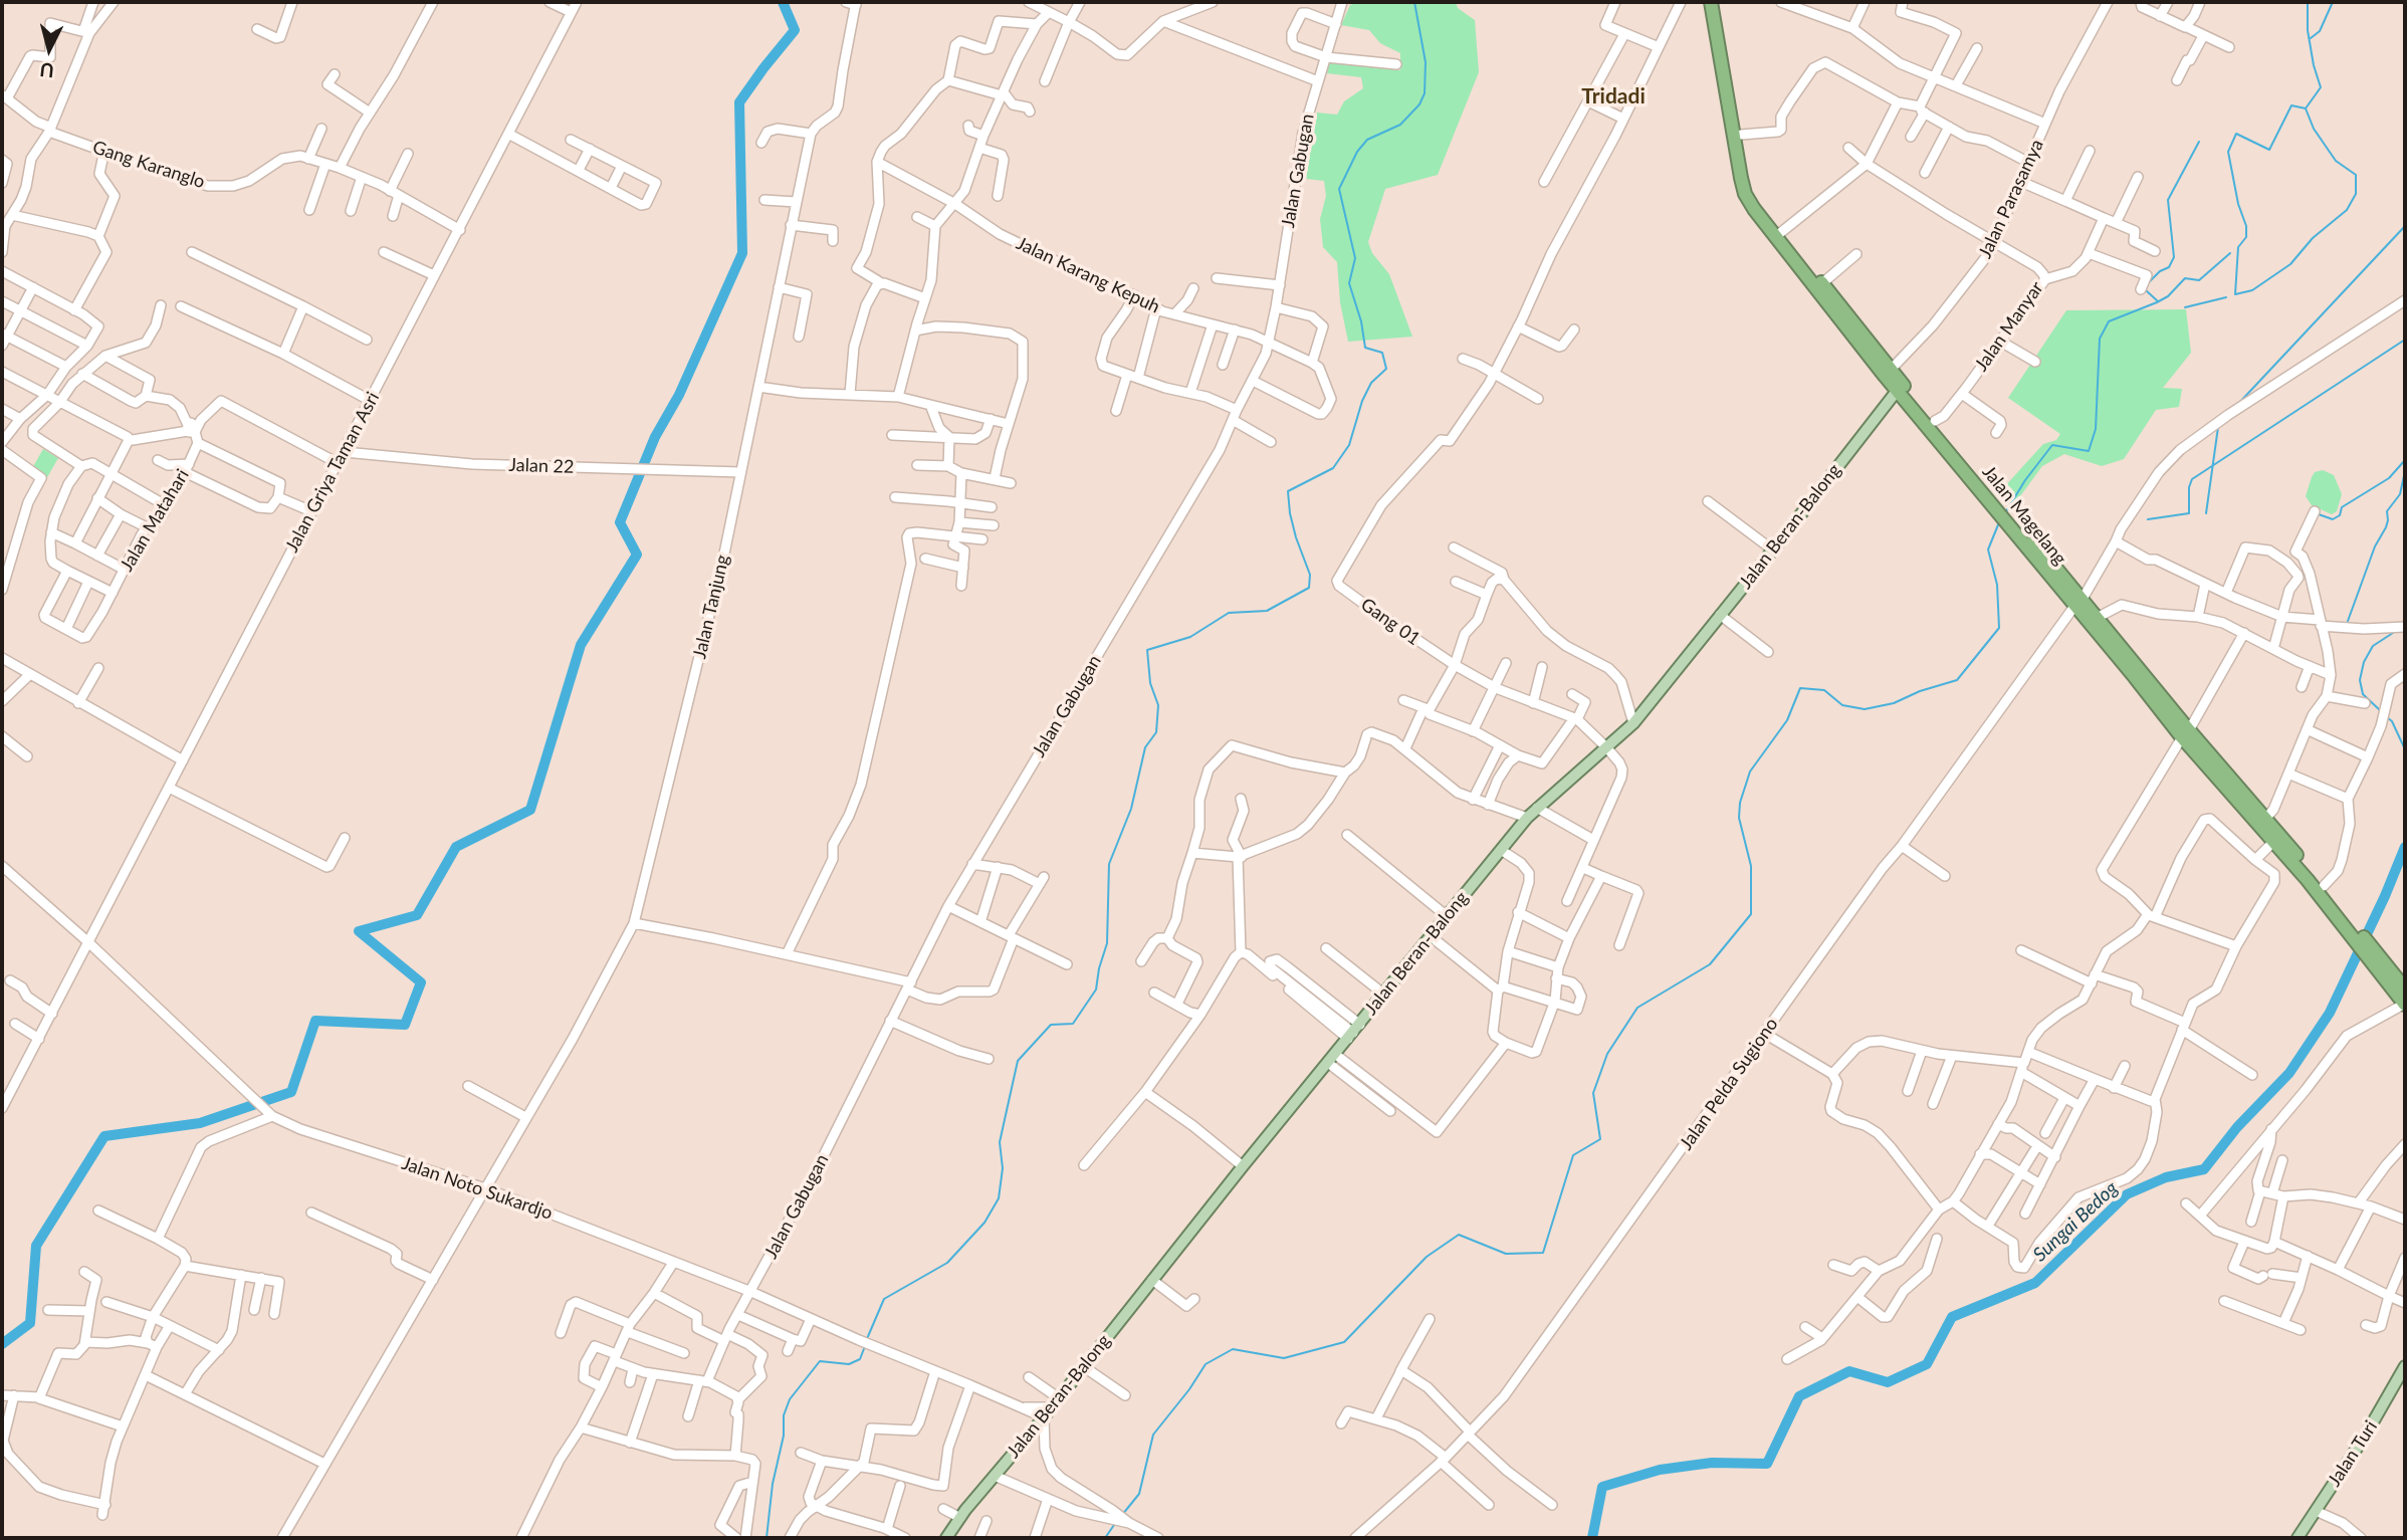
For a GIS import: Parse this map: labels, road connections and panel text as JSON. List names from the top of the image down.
{
  "streets": {
    "highway": ["Jalan Magelang"],
    "main road": ["Jalan Beran-Balong", "Jalan Turi"],
    "street": [
      "Gang Karanglo",
      "Jalan Gabugan",
      "Jalan Parasamya",
      "Jalan Karang Kepuh",
      "Jalan Manyar",
      "Jalan 22",
      "Jalan Griya Taman Asri",
      "Jalan Matahari",
      "Jalan Tanjung",
      "Gang 01",
      "Jalan Pelda Sugiono",
      "Jalan Noto Sukardjo"
    ]
  },
  "crossings": [
    ["Jalan Gabugan", "Jalan Karang Kepuh"],
    ["Jalan Gabugan", "Jalan Noto Sukardjo"],
    ["Jalan Parasamya", "Jalan Manyar"],
    ["Jalan Parasamya", "Jalan Magelang"],
    ["Jalan Manyar", "Jalan Magelang"],
    ["Jalan 22", "Jalan Griya Taman Asri"],
    ["Jalan 22", "Jalan Tanjung"],
    ["Jalan Griya Taman Asri", "Jalan Noto Sukardjo"],
    ["Jalan Magelang", "Jalan Beran-Balong"],
    ["Jalan Magelang", "Jalan Pelda Sugiono"],
    ["Jalan Beran-Balong", "Gang 01"],
    ["Jalan Beran-Balong", "Jalan Noto Sukardjo"],
    ["Jalan Tanjung", "Jalan Noto Sukardjo"]
  ],
  "districts": ["Tridadi"],
  "water": ["Sungai Bedog"],
  "north": "bottom"
}
